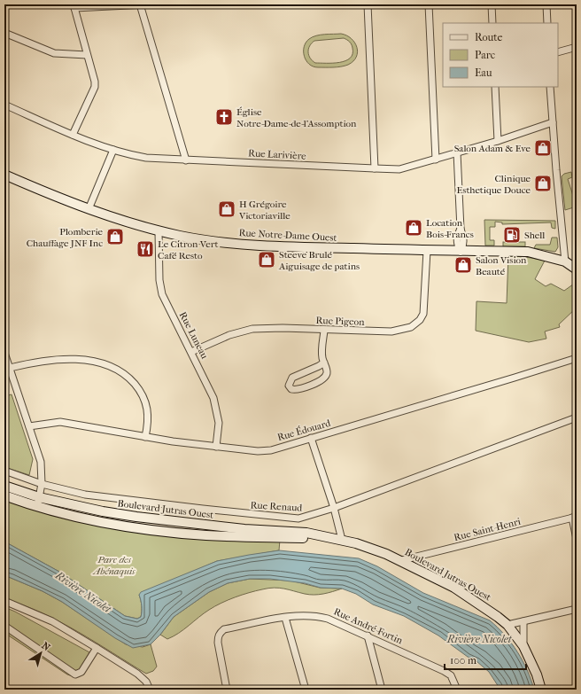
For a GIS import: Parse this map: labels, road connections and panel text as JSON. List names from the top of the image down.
{
  "streets": {
    "main road": ["Rue Notre-Dame Ouest", "Boulevard Jutras Ouest"],
    "street": [
      "Rue Larivière",
      "Rue Pigeon",
      "Rue Luneau",
      "Rue Édouard",
      "Rue Renaud",
      "Rue Saint-Henri",
      "Rue André-Fortin"
    ]
  },
  "crossings": [
    ["Rue Notre-Dame Ouest", "Rue Pigeon"],
    ["Rue Notre-Dame Ouest", "Rue Luneau"],
    ["Rue Pigeon", "Rue Luneau"],
    ["Rue Luneau", "Rue Édouard"],
    ["Boulevard Jutras Ouest", "Rue Saint-Henri"]
  ],
  "water": ["Rivière Nicolet"],
  "parks": ["Parc des Abénaquis"],
  "places": {
    "church": ["Église Notre-Dame-de-l'Assomption"],
    "shop": [
      "Salon Adam & Eve",
      "Clinique Esthetique Douce",
      "H Grégoire Victoriaville",
      "Location Bois-Francs",
      "Plomberie Chauffage JNF Inc",
      "Steeve Brulé Aiguisage de patins",
      "Salon Vision Beauté"
    ],
    "fuel station": ["Shell"],
    "restaurant": ["Le Citron Vert Café Resto"]
  },
  "legend": ["Route", "Parc", "Eau"],
  "scale_bar": "100 m",
  "north": "top right"
}
